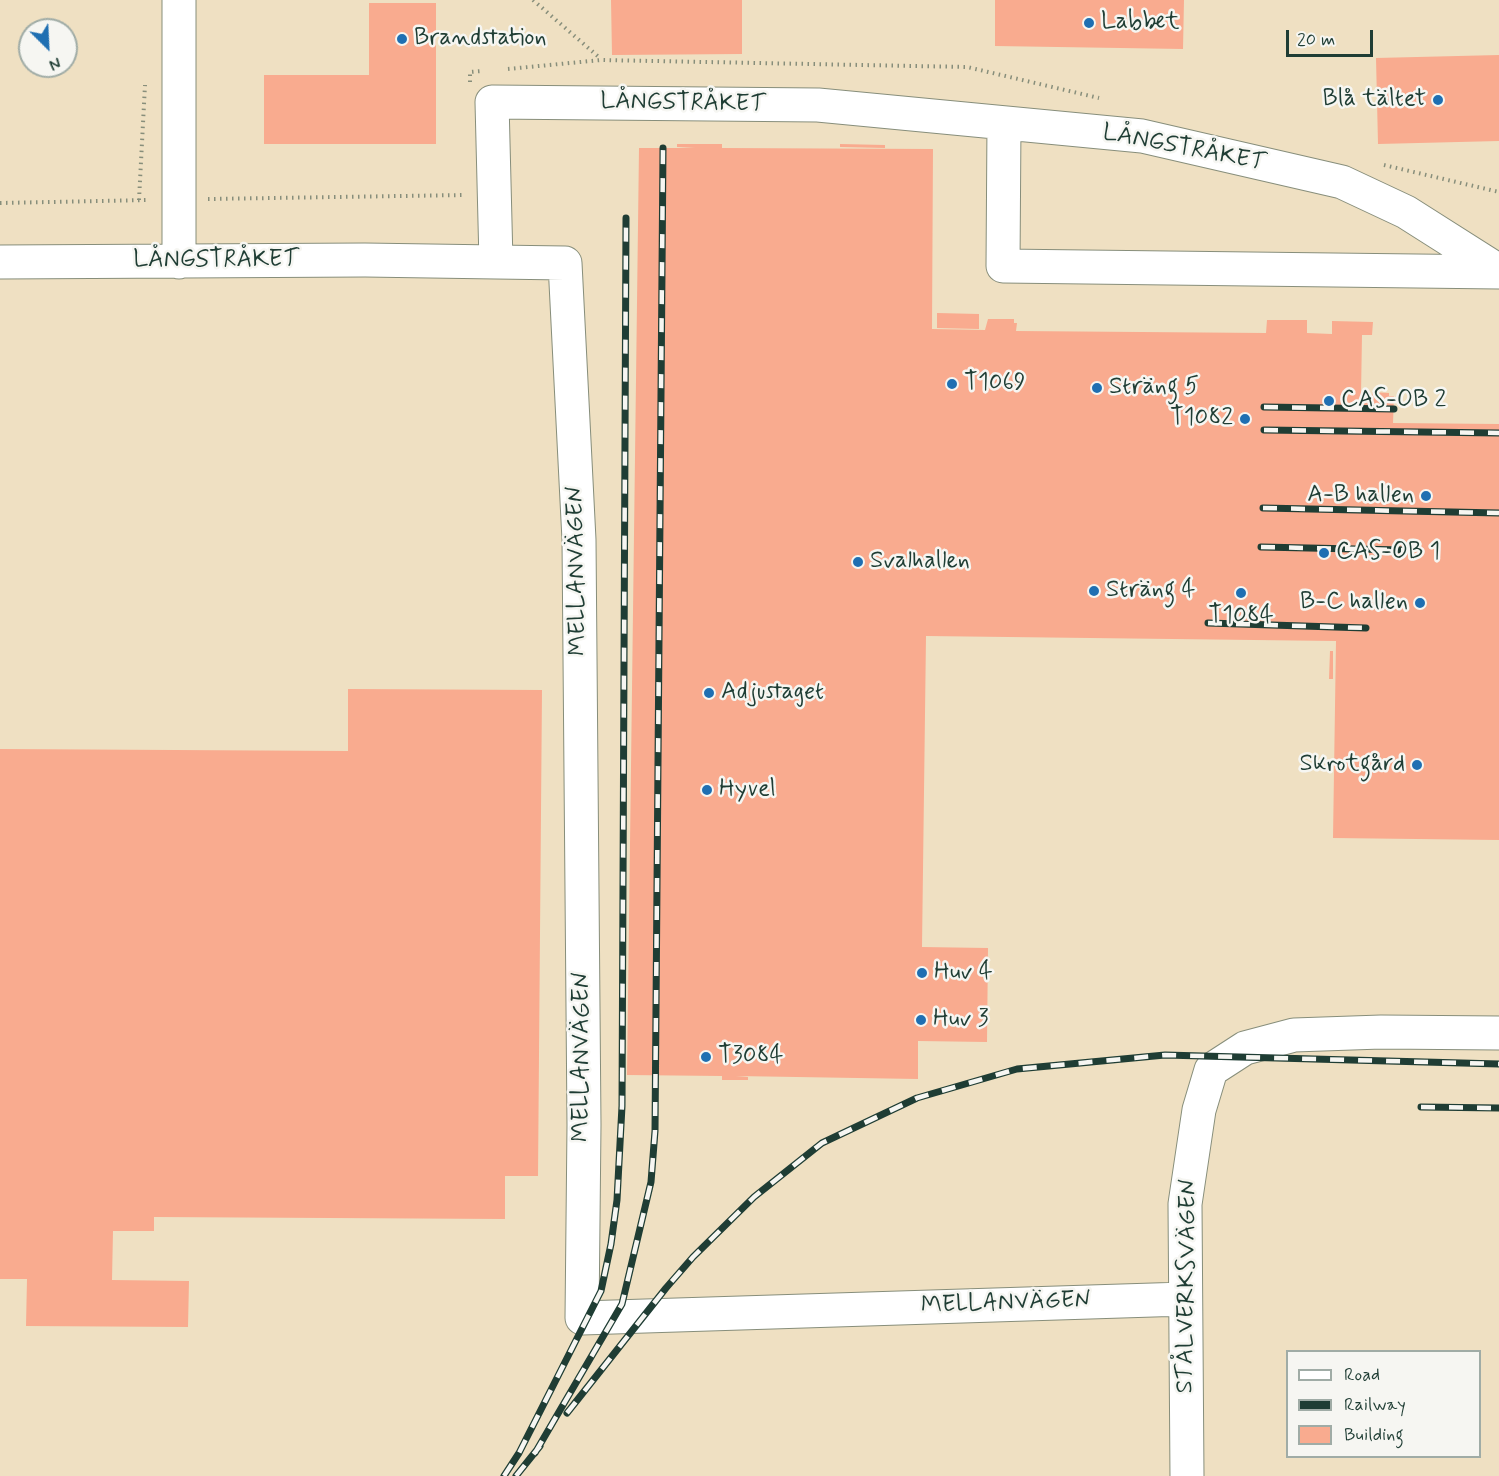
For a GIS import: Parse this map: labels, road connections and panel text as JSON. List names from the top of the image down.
{
  "streets": {
    "street": ["LÅNGSTRÅKET", "MELLANVÄGEN", "STÅLVERKSVÄGEN"]
  },
  "crossings": [
    ["LÅNGSTRÅKET", "MELLANVÄGEN"],
    ["MELLANVÄGEN", "STÅLVERKSVÄGEN"]
  ],
  "places": [
    "Labbet",
    "Brandstation",
    "Blå tältet",
    "T1069",
    "Sträng 5",
    "CAS-OB 2",
    "T1082",
    "A-B hallen",
    "CAS-OB 1",
    "Svalhallen",
    "Sträng 4",
    "T1084",
    "B-C hallen",
    "Adjustaget",
    "Skrotgård",
    "Hyvel",
    "Huv 4",
    "Huv 3",
    "T3084"
  ],
  "legend": ["Road", "Railway", "Building"],
  "scale_bar": "20 m",
  "north": "bottom right"
}
